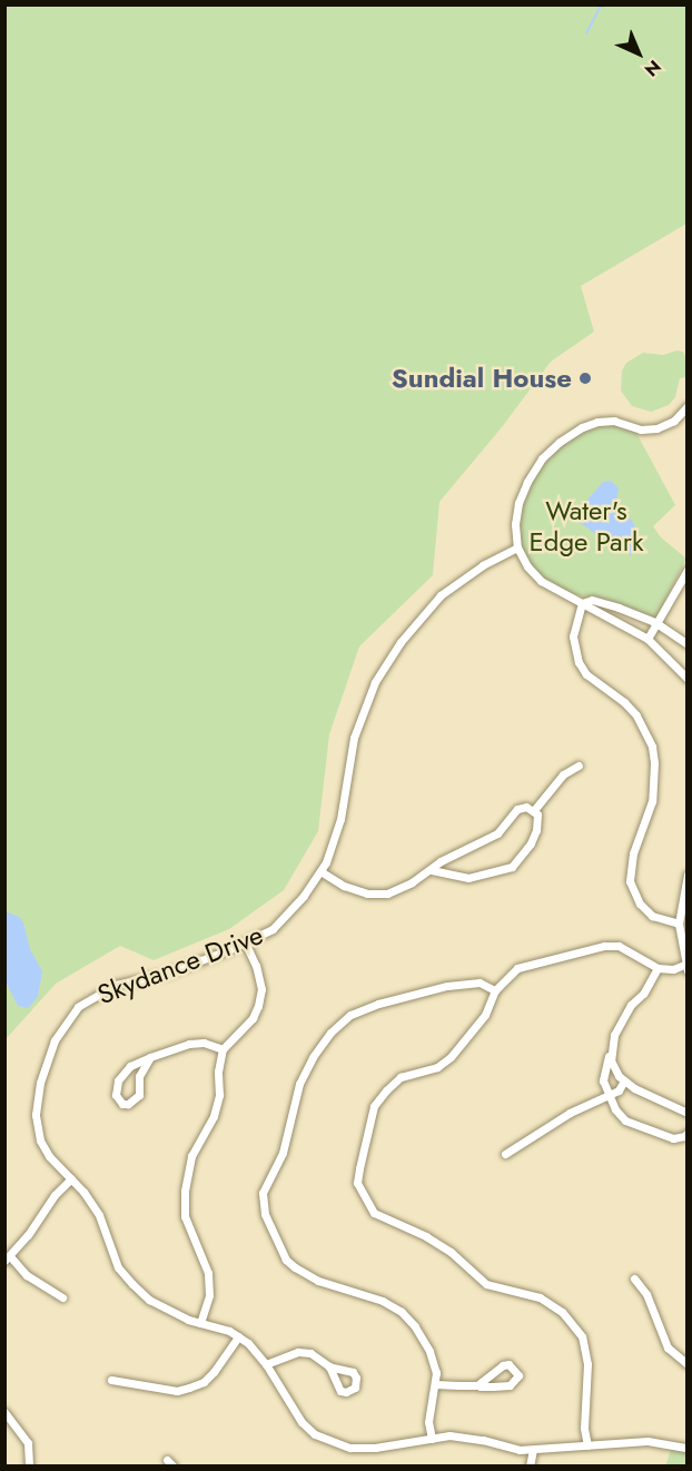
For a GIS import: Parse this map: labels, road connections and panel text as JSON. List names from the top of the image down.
{
  "streets": {
    "street": ["Skydance Drive"]
  },
  "parks": ["Water's Edge Park"],
  "places": ["Sundial House"],
  "north": "bottom right"
}
